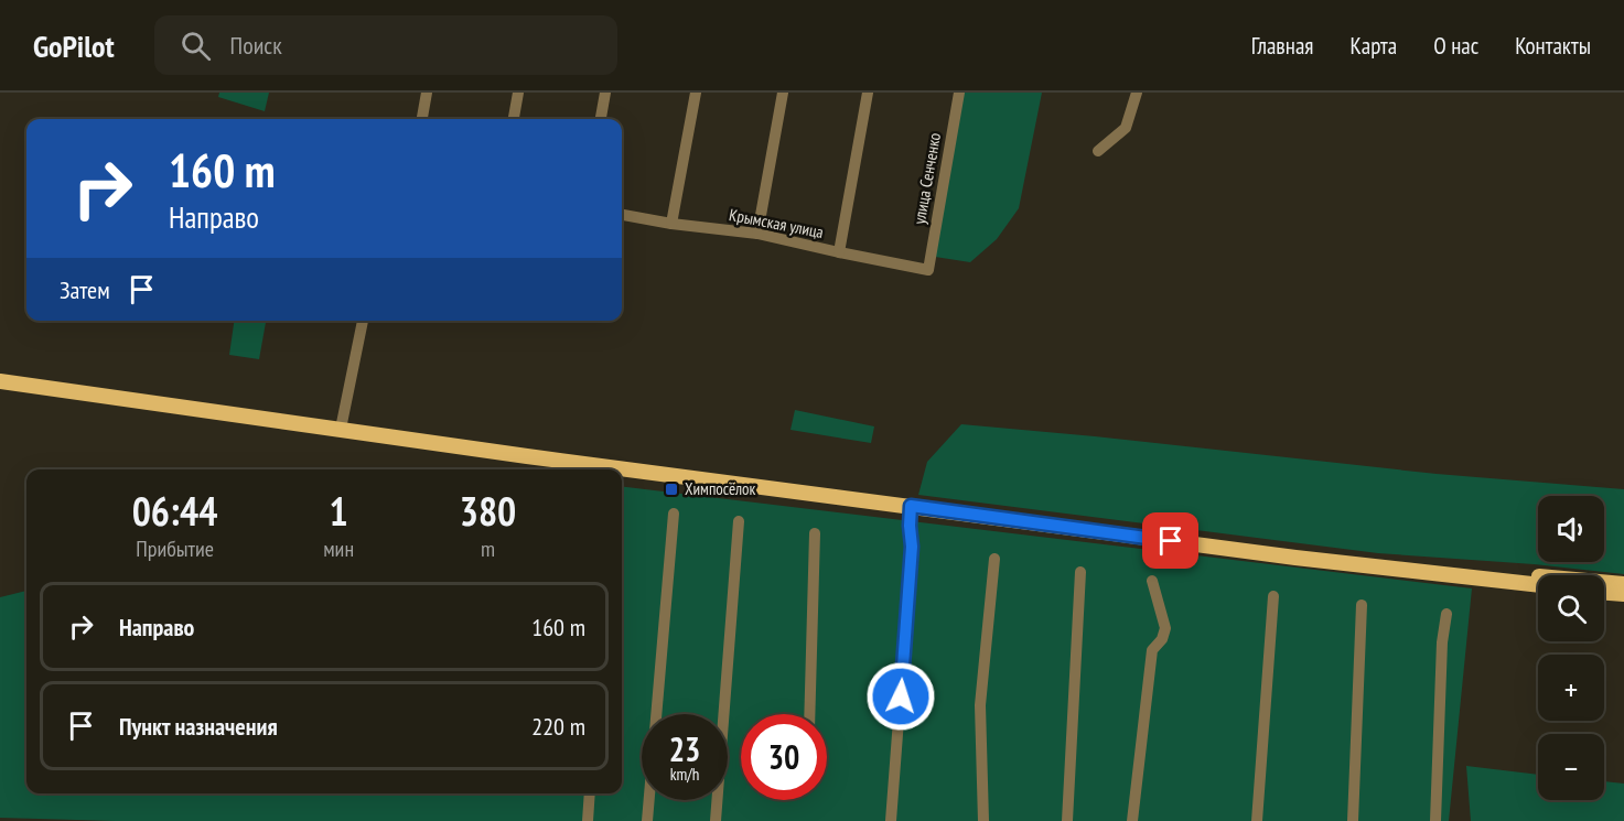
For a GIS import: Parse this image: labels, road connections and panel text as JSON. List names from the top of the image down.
{
  "streets": {
    "street": ["улица Сенченко", "Крымская улица"]
  },
  "crossings": [
    ["улица Сенченко", "Крымская улица"]
  ],
  "places": {
    "transit": ["Химпосёлок"]
  },
  "page": {
    "header": "GoPilot",
    "search": "Поиск",
    "nav": [
      "Главная",
      "Карта",
      "О нас",
      "Контакты"
    ],
    "turn": ["160 m", "Направо"],
    "then": "Затем",
    "eta": [
      "06:44",
      "Прибытие",
      "1",
      "мин",
      "380",
      "m"
    ],
    "map_buttons": ["+", "−"],
    "list": [
      {
        "name": "Направо",
        "value": "160 m"
      },
      {
        "name": "Пункт назначения",
        "value": "220 m"
      }
    ],
    "speed": "23 km/h",
    "limit": "30"
  }
}
